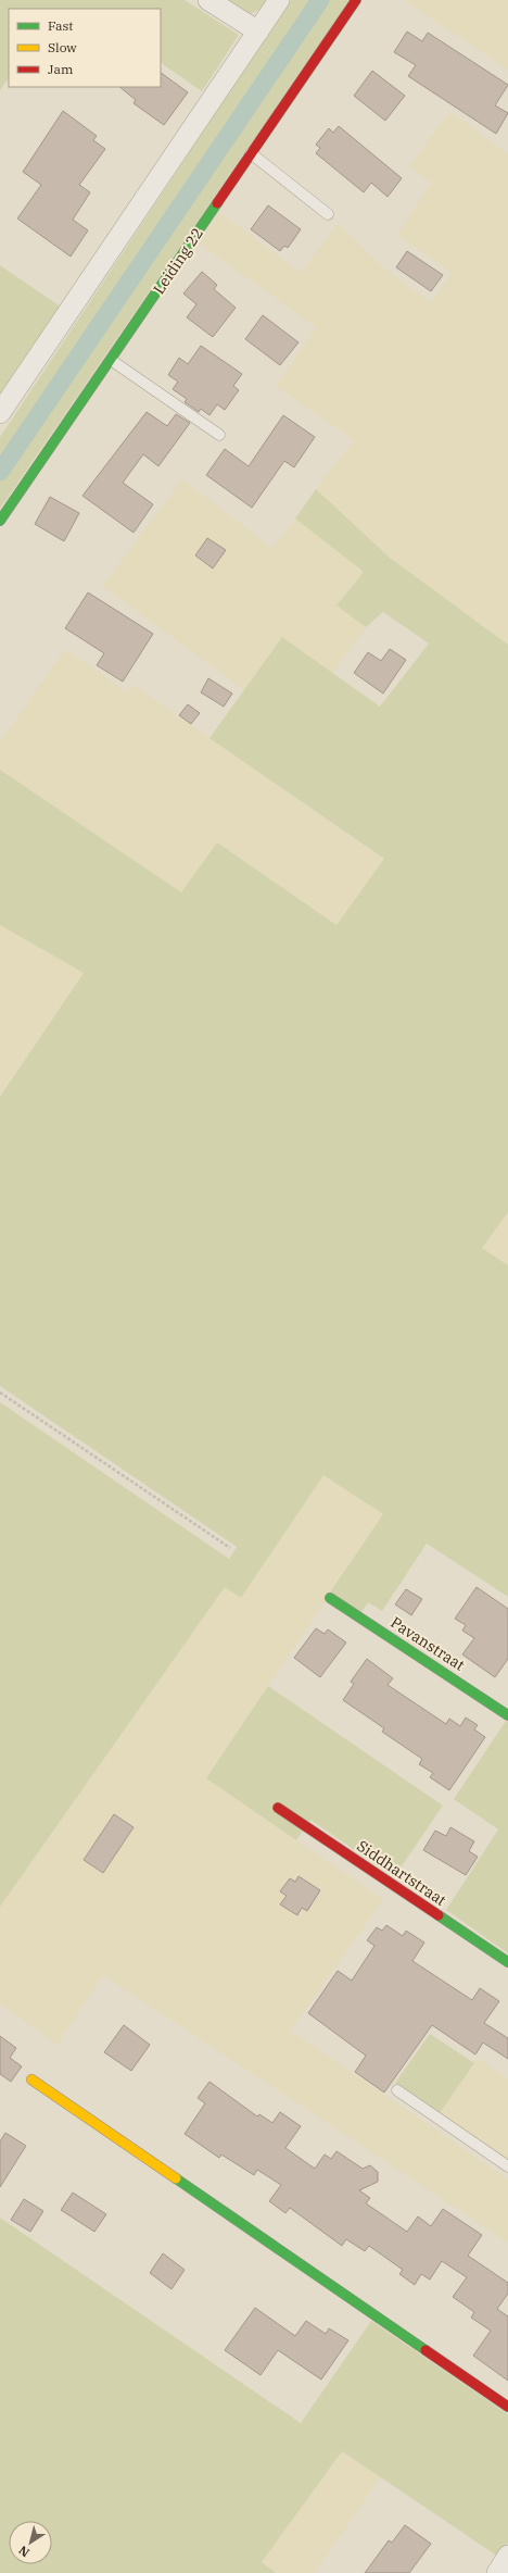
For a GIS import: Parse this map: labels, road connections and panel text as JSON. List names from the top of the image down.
{
  "streets": {
    "street": ["Leiding 22", "Pavanstraat", "Siddhartstraat"]
  },
  "legend": ["Fast", "Slow", "Jam"],
  "north": "bottom left"
}
